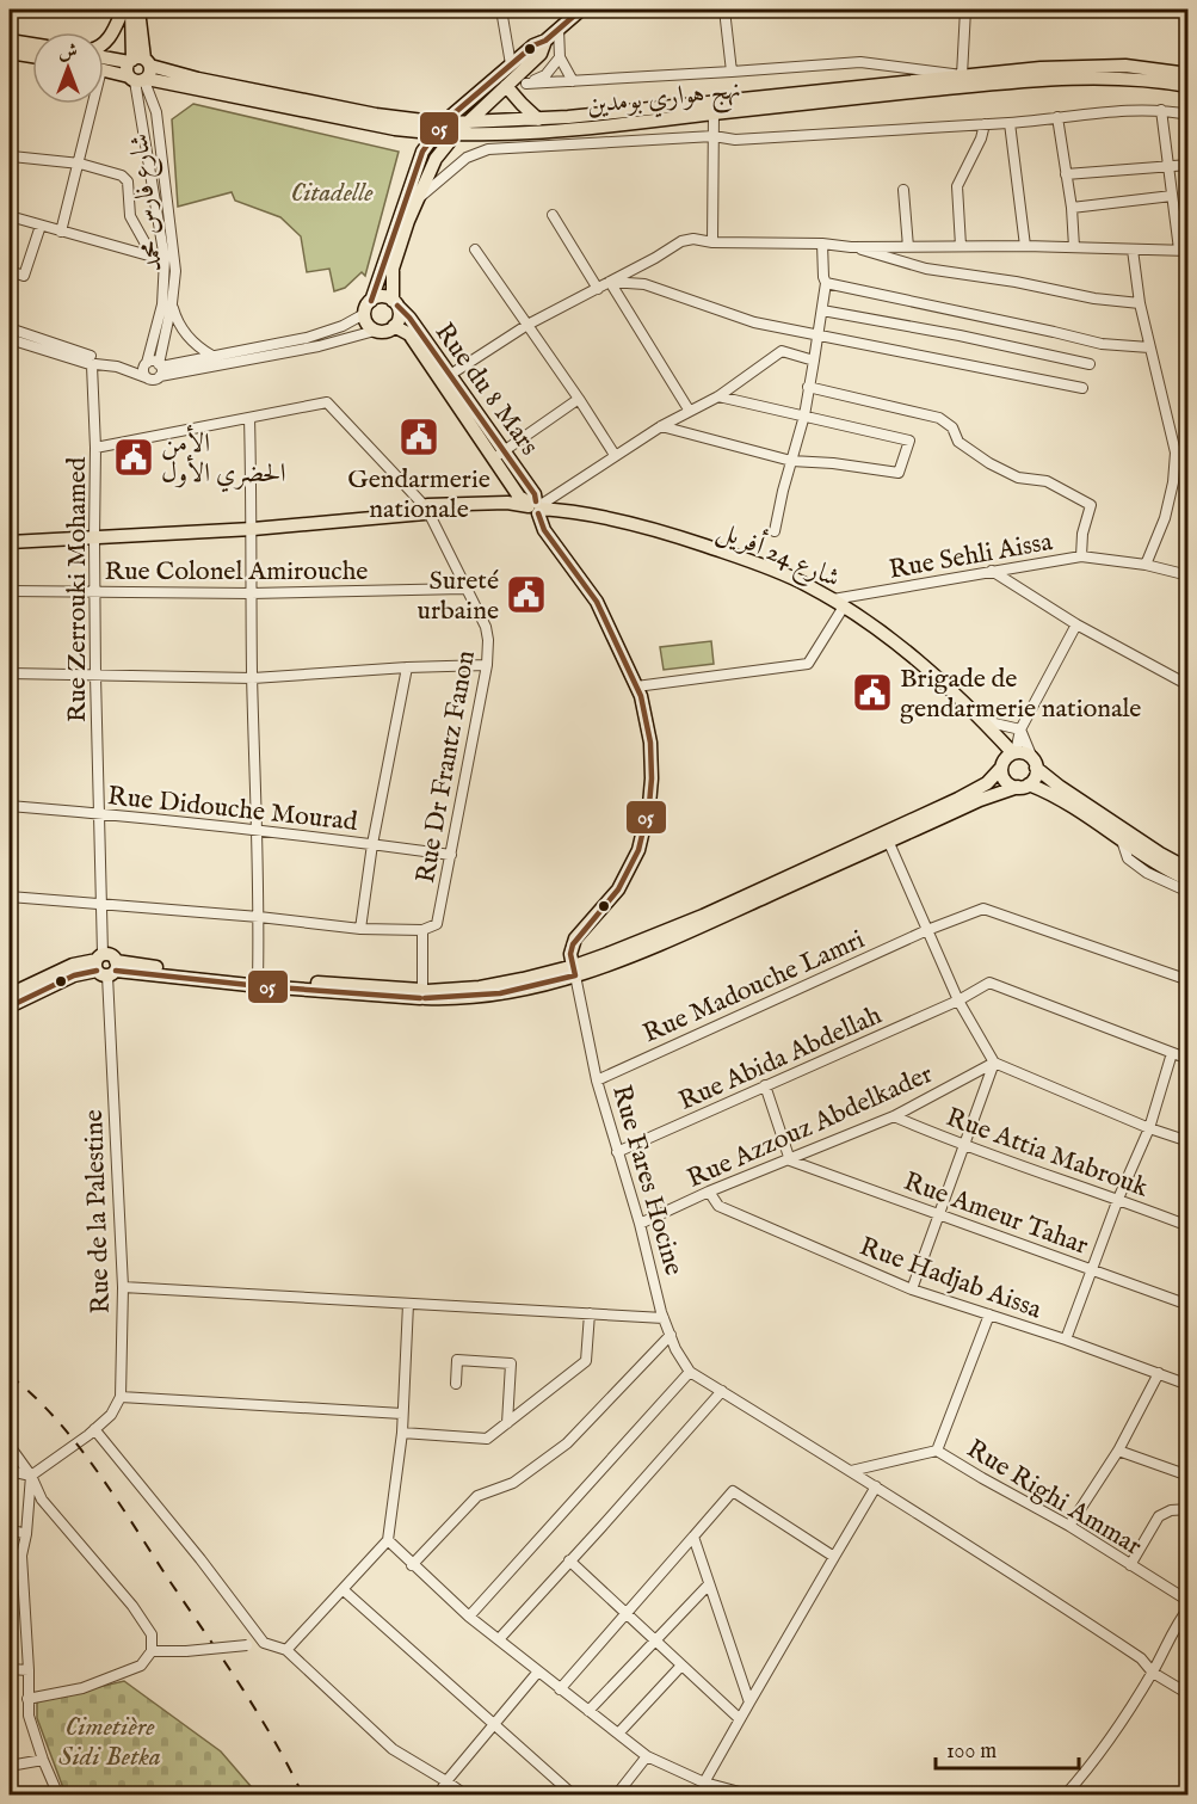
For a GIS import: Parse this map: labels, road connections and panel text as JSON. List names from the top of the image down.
{
  "streets": {
    "main road": [
      "نهج هواري بومدين",
      "Rue du 8 Mars",
      "شارع 24 أفريل",
      "Rue Fares Hocine"
    ],
    "street": [
      "شارع فارس محمد",
      "Rue Sehli Aissa",
      "Rue Colonel Amirouche",
      "Rue Zerrouki Mohamed",
      "Rue Dr Frantz Fanon",
      "Rue Didouche Mourad",
      "Rue Madouche Lamri",
      "Rue Abida Abdellah",
      "Rue Azzouz Abdelkader",
      "Rue Attia Mabrouk",
      "Rue de la Palestine",
      "Rue Ameur Tahar",
      "Rue Hadjab Aissa",
      "Rue Righi Ammar"
    ]
  },
  "crossings": [
    ["نهج هواري بومدين", "شارع فارس محمد"],
    ["Rue du 8 Mars", "شارع 24 أفريل"],
    ["Rue du 8 Mars", "Rue Fares Hocine"],
    ["شارع 24 أفريل", "Rue Sehli Aissa"],
    ["شارع 24 أفريل", "Rue Zerrouki Mohamed"],
    ["شارع 24 أفريل", "Rue Dr Frantz Fanon"],
    ["شارع 24 أفريل", "Rue Fares Hocine"],
    ["Rue Colonel Amirouche", "Rue Zerrouki Mohamed"],
    ["Rue Colonel Amirouche", "Rue Dr Frantz Fanon"],
    ["Rue Zerrouki Mohamed", "Rue Didouche Mourad"],
    ["Rue Zerrouki Mohamed", "Rue de la Palestine"],
    ["Rue Dr Frantz Fanon", "Rue Didouche Mourad"],
    ["Rue Madouche Lamri", "Rue Fares Hocine"],
    ["Rue Abida Abdellah", "Rue Fares Hocine"],
    ["Rue Azzouz Abdelkader", "Rue Attia Mabrouk"],
    ["Rue Azzouz Abdelkader", "Rue Fares Hocine"],
    ["Rue Azzouz Abdelkader", "Rue Ameur Tahar"],
    ["Rue Azzouz Abdelkader", "Rue Hadjab Aissa"]
  ],
  "parks": ["Citadelle", "Cimetière Sidi Betka"],
  "places": {
    "public building": [
      "Gendarmerie nationale",
      "الأمن الحضري الأول",
      "Sureté urbaine",
      "Brigade de gendarmerie nationale"
    ]
  },
  "lines": ["transit line 05"],
  "scale_bar": "100 m",
  "north": "top"
}
